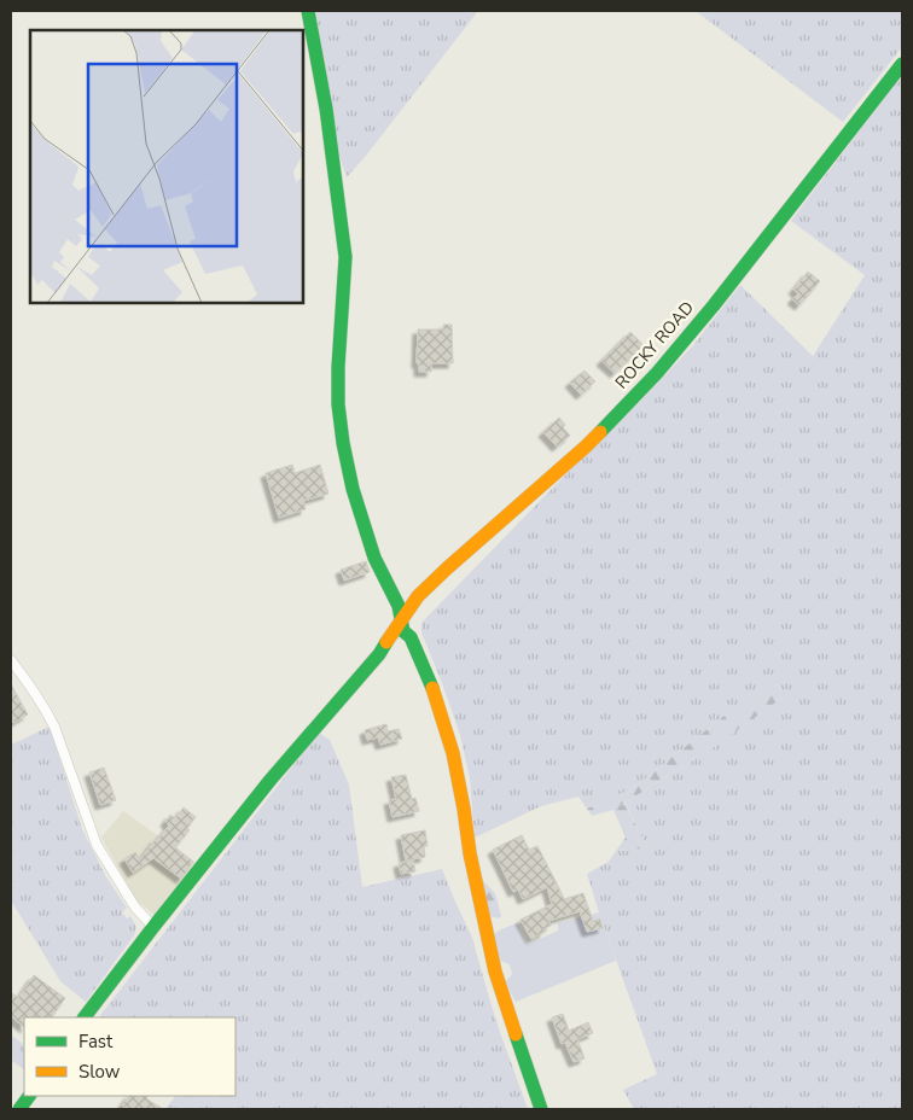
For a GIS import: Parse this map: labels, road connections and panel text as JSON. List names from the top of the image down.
{
  "streets": {
    "street": ["ROCKY ROAD"]
  },
  "legend": ["Fast", "Slow"]
}
